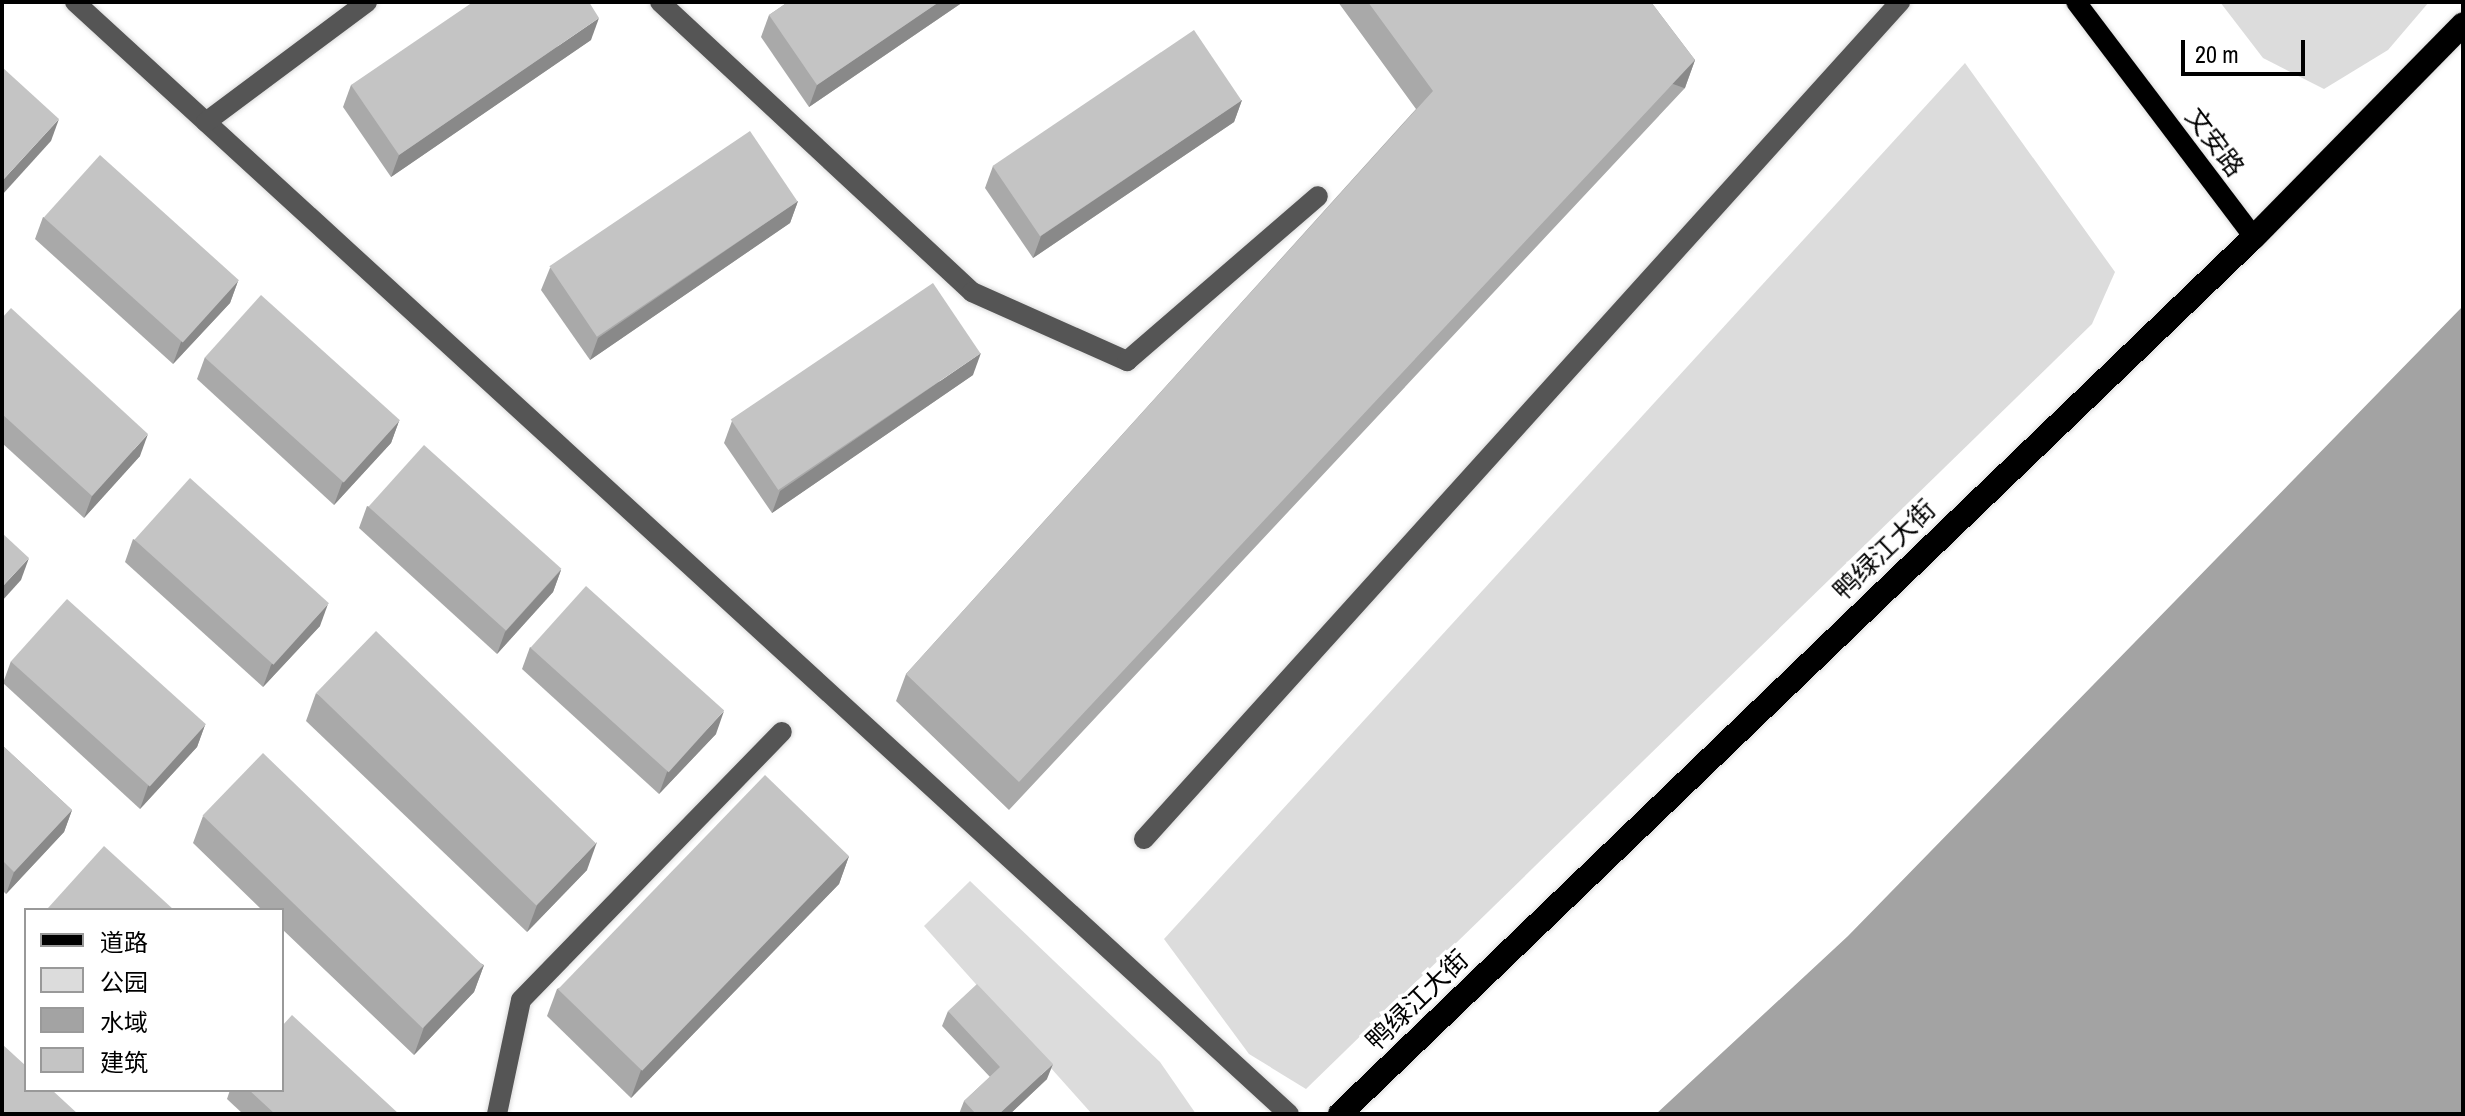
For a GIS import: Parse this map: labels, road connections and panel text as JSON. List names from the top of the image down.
{
  "streets": {
    "highway": ["鸭绿江大街"],
    "main road": ["文安路"]
  },
  "crossings": [
    ["文安路", "鸭绿江大街"]
  ],
  "legend": [
    "道路",
    "公园",
    "水域",
    "建筑"
  ],
  "scale_bar": "20 m"
}
